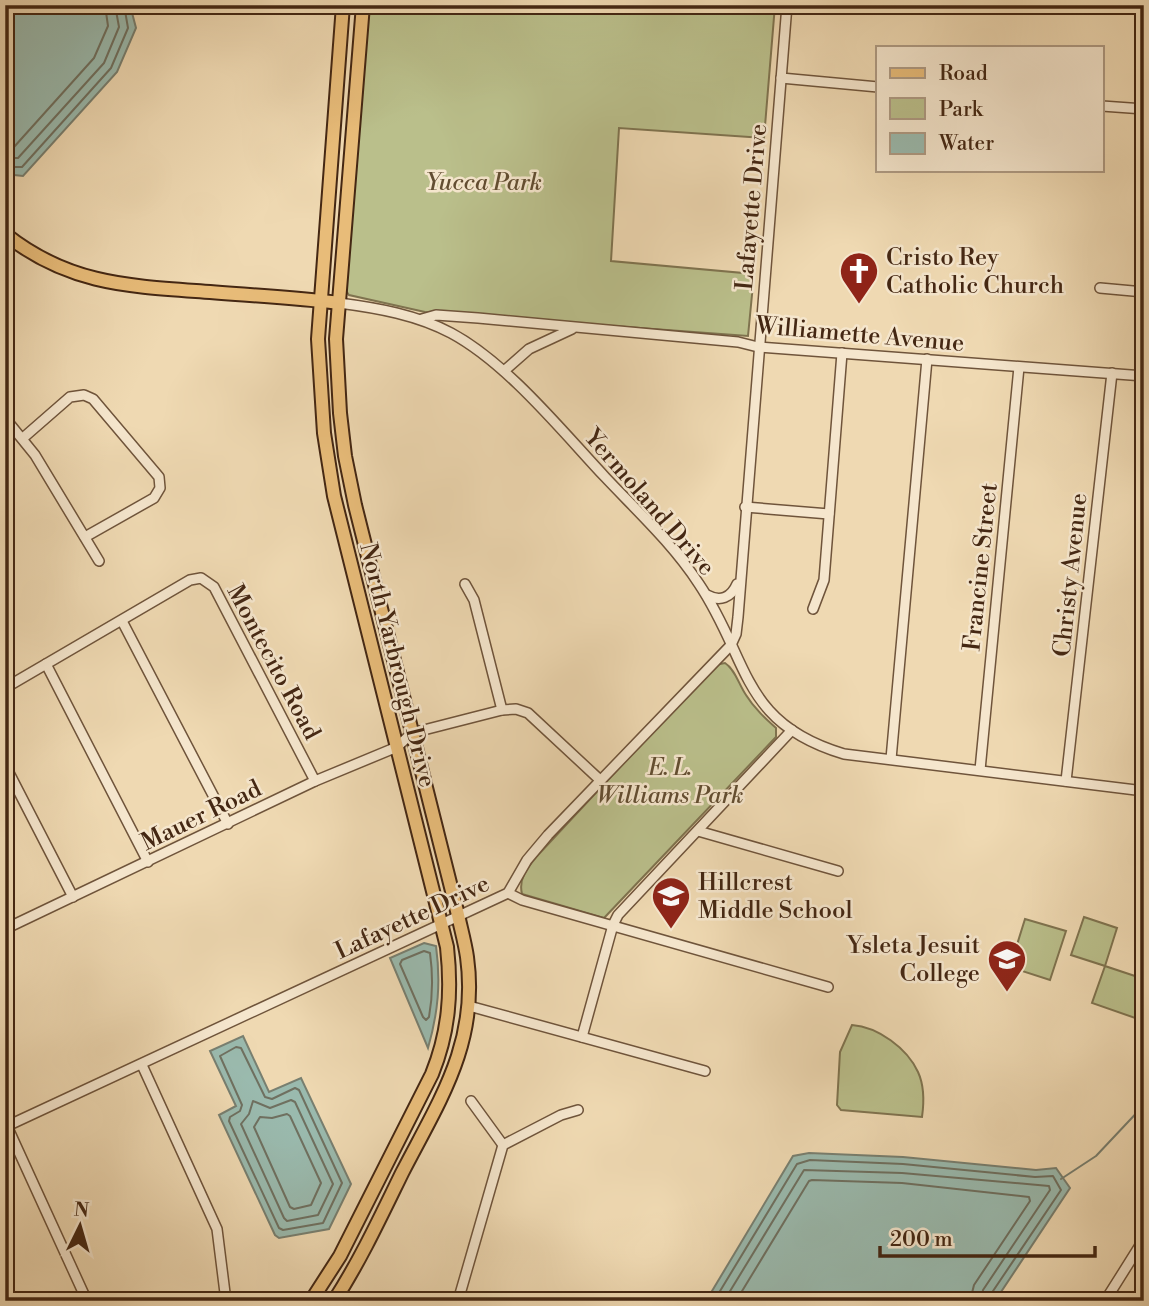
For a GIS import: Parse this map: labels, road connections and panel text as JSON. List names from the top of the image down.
{
  "streets": {
    "main road": ["North Yarbrough Drive"],
    "street": [
      "Lafayette Drive",
      "Williamette Avenue",
      "Yermoland Drive",
      "Francine Street",
      "Christy Avenue",
      "Montecito Road",
      "Mauer Road"
    ]
  },
  "crossings": [
    ["Lafayette Drive", "Williamette Avenue"],
    ["Lafayette Drive", "Yermoland Drive"],
    ["Lafayette Drive", "North Yarbrough Drive"],
    ["Williamette Avenue", "Yermoland Drive"],
    ["Williamette Avenue", "Francine Street"],
    ["Williamette Avenue", "Christy Avenue"],
    ["Williamette Avenue", "North Yarbrough Drive"],
    ["Yermoland Drive", "Francine Street"],
    ["Yermoland Drive", "Christy Avenue"],
    ["Montecito Road", "Mauer Road"],
    ["North Yarbrough Drive", "Mauer Road"]
  ],
  "parks": ["Yucca Park", "E. L. Williams Park"],
  "places": {
    "church": ["Cristo Rey Catholic Church"],
    "school or university": ["Hillcrest Middle School", "Ysleta Jesuit College"]
  },
  "legend": ["Road", "Park", "Water"],
  "scale_bar": "200 m",
  "north": "top"
}
